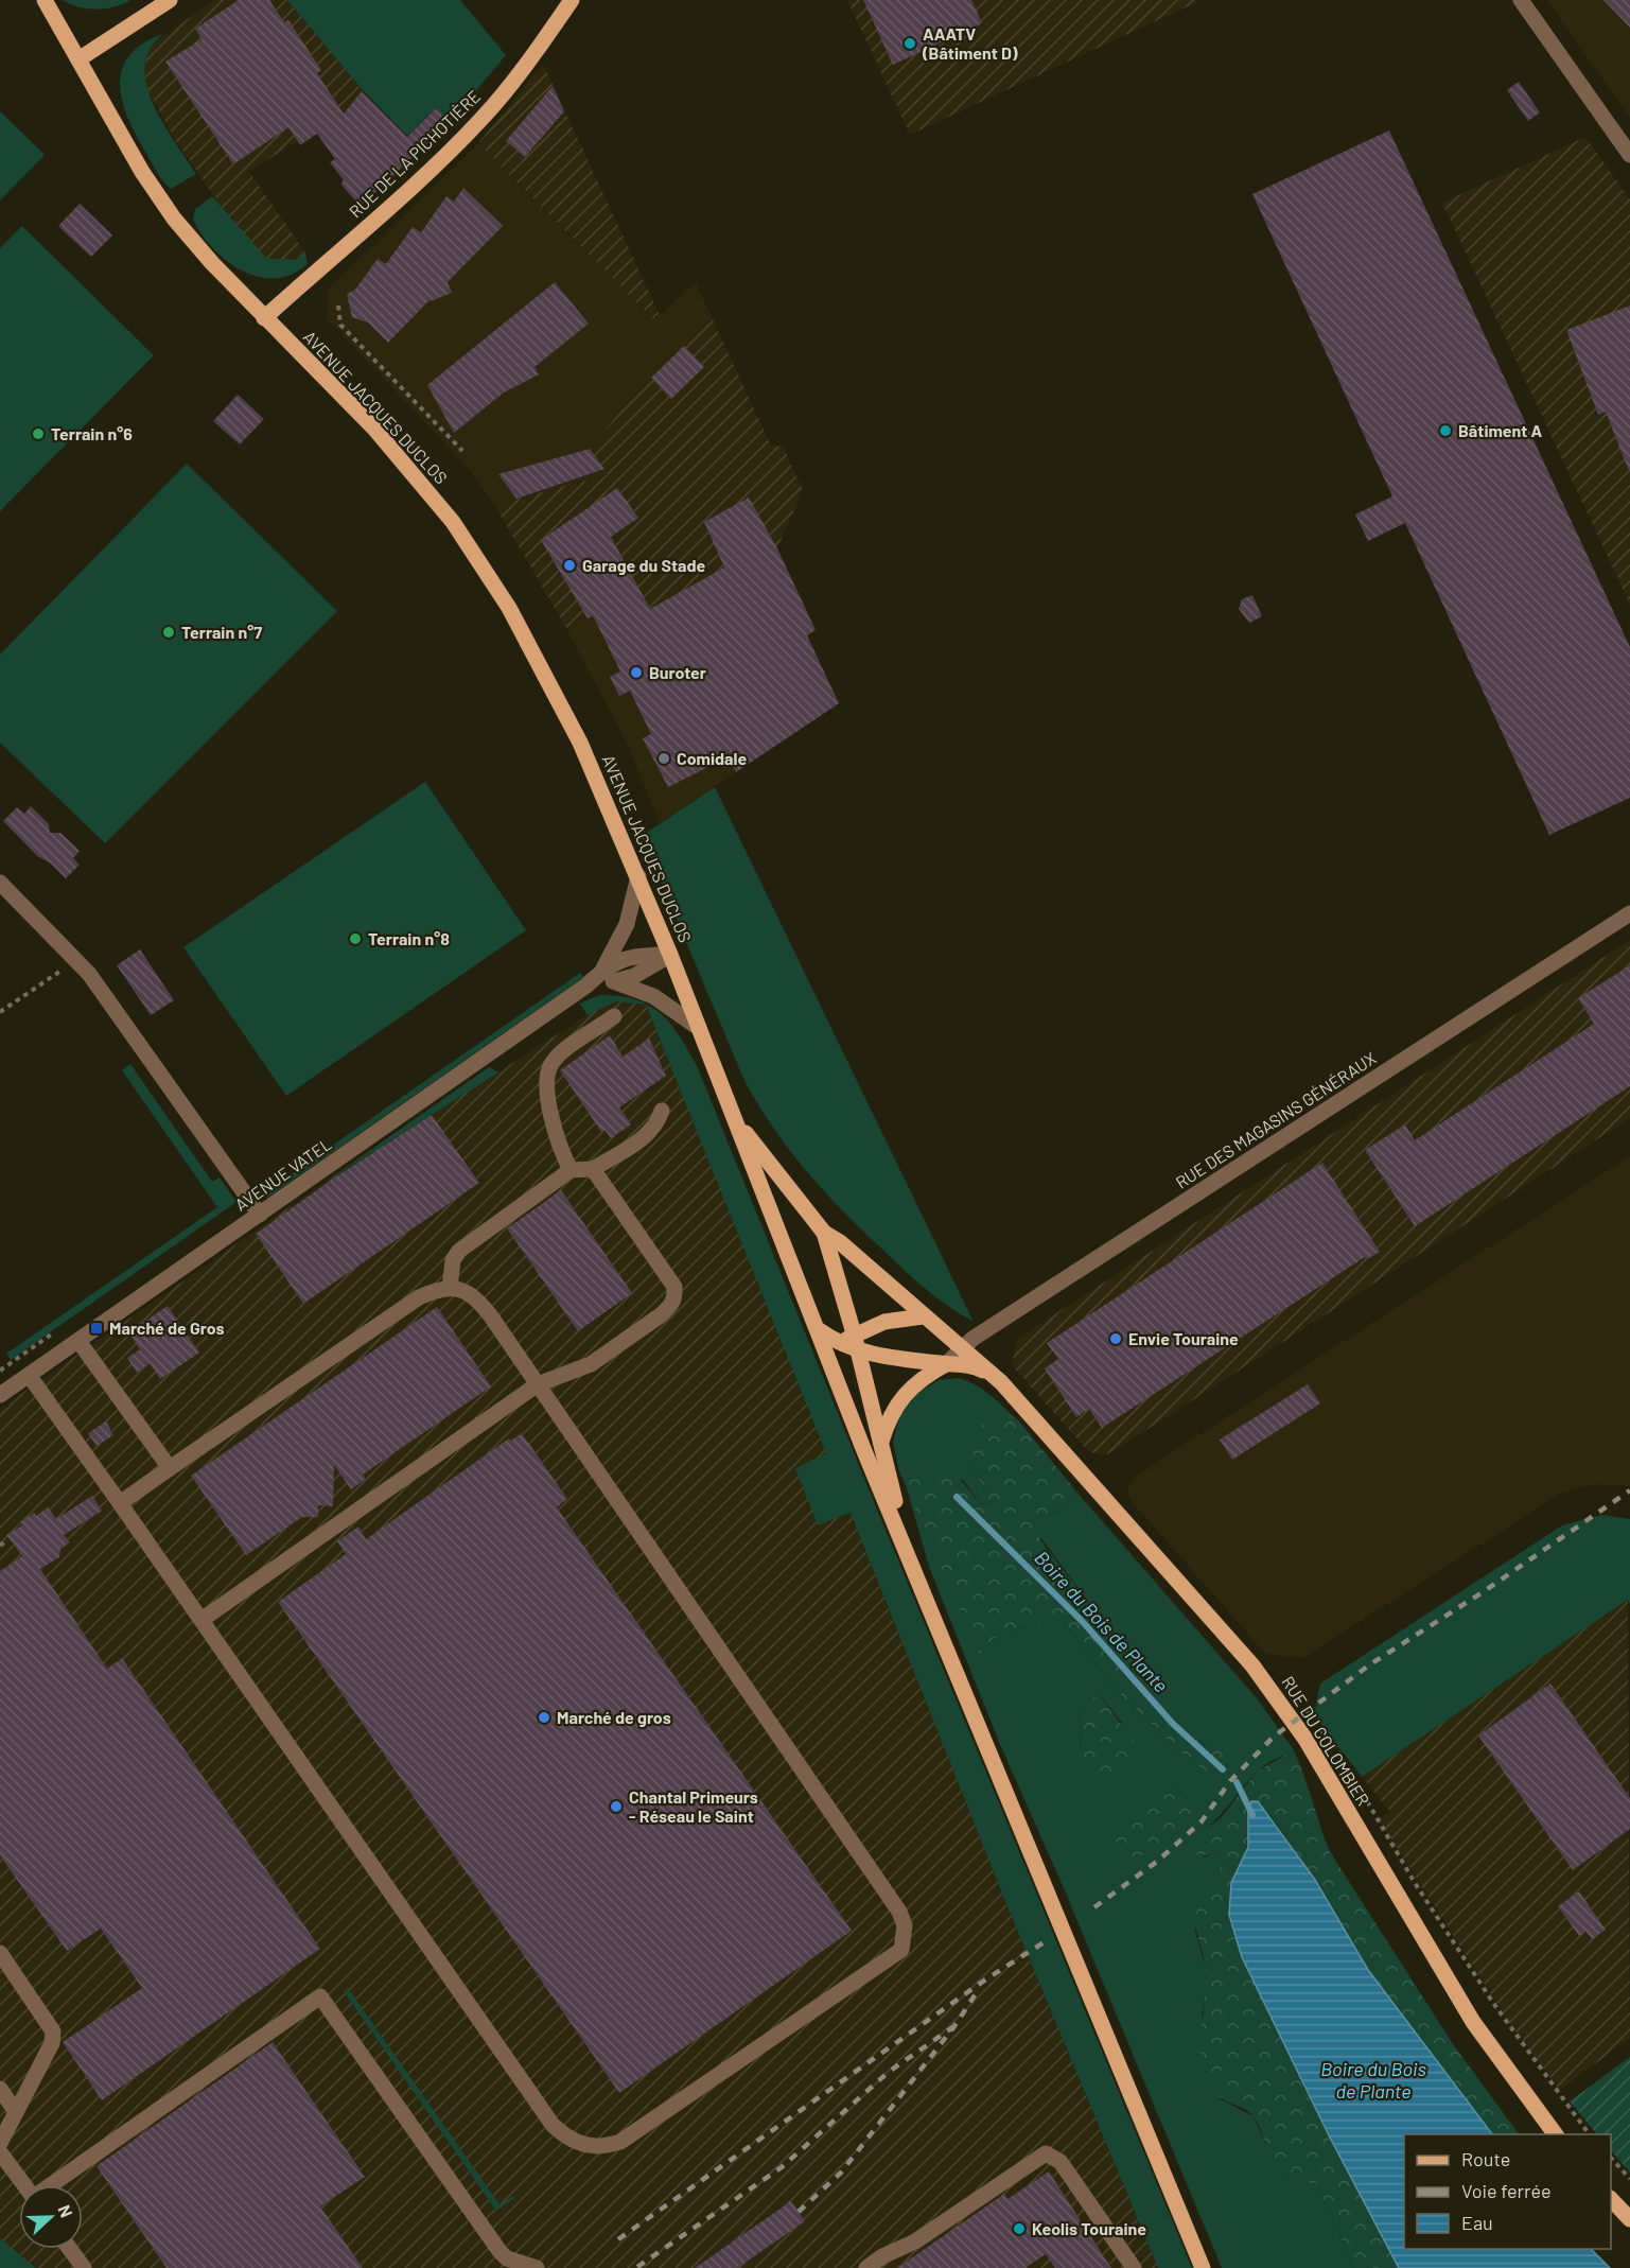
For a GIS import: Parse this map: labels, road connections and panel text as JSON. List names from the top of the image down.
{
  "streets": {
    "main road": ["RUE DE LA PICHOTIÈRE", "AVENUE JACQUES DUCLOS", "RUE DU COLOMBIER"],
    "street": ["RUE DES MAGASINS GÉNÉRAUX", "AVENUE VATEL"]
  },
  "crossings": [
    ["RUE DE LA PICHOTIÈRE", "AVENUE JACQUES DUCLOS"],
    ["AVENUE JACQUES DUCLOS", "AVENUE VATEL"],
    ["AVENUE JACQUES DUCLOS", "RUE DU COLOMBIER"],
    ["RUE DES MAGASINS GÉNÉRAUX", "RUE DU COLOMBIER"]
  ],
  "water": ["Boire du Bois de Plante"],
  "places": {
    "other": [
      "AAATV (Bâtiment D)",
      "Bâtiment A",
      "Terrain n°6",
      "Garage du Stade",
      "Terrain n°7",
      "Buroter",
      "Comidale",
      "Terrain n°8",
      "Envie Touraine",
      "Marché de gros",
      "Chantal Primeurs - Réseau le Saint",
      "Keolis Touraine"
    ],
    "transit": ["Marché de Gros"]
  },
  "legend": ["Route", "Voie ferrée", "Eau"],
  "north": "right"
}
